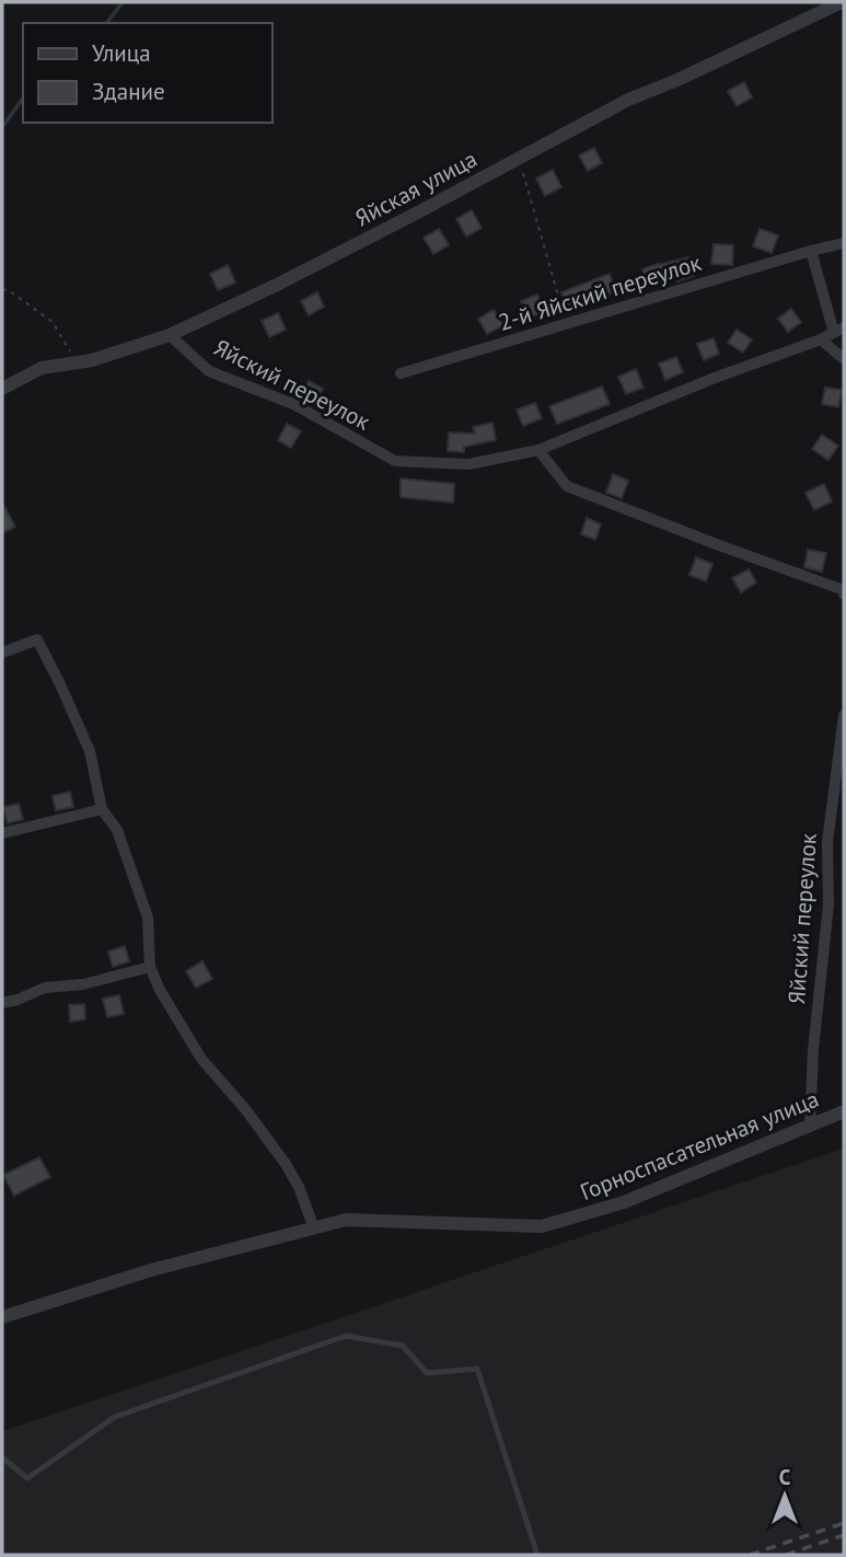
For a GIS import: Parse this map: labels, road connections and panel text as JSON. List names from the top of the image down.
{
  "streets": {
    "street": [
      "Яйская улица",
      "2-й Яйский переулок",
      "Яйский переулок",
      "Горноспасательная улица"
    ]
  },
  "crossings": [
    ["Яйская улица", "Яйский переулок"],
    ["Яйский переулок", "Горноспасательная улица"]
  ],
  "legend": ["Улица", "Здание"],
  "north": "top"
}
